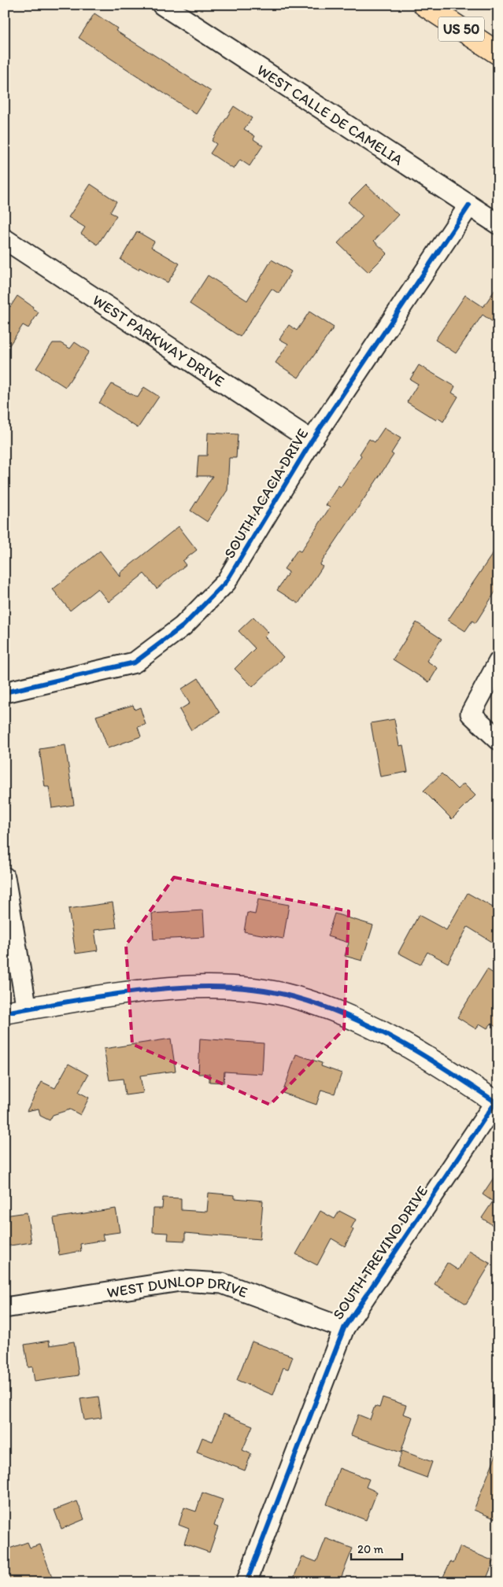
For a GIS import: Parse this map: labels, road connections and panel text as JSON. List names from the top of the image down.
{
  "streets": {
    "highway": ["US 50"],
    "street": [
      "WEST CALLE DE CAMELIA",
      "WEST PARKWAY DRIVE",
      "SOUTH ACACIA DRIVE",
      "SOUTH TREVINO DRIVE",
      "WEST DUNLOP DRIVE"
    ]
  },
  "crossings": [
    ["WEST CALLE DE CAMELIA", "SOUTH ACACIA DRIVE"],
    ["WEST PARKWAY DRIVE", "SOUTH ACACIA DRIVE"],
    ["SOUTH TREVINO DRIVE", "WEST DUNLOP DRIVE"]
  ],
  "scale_bar": "20 m"
}
